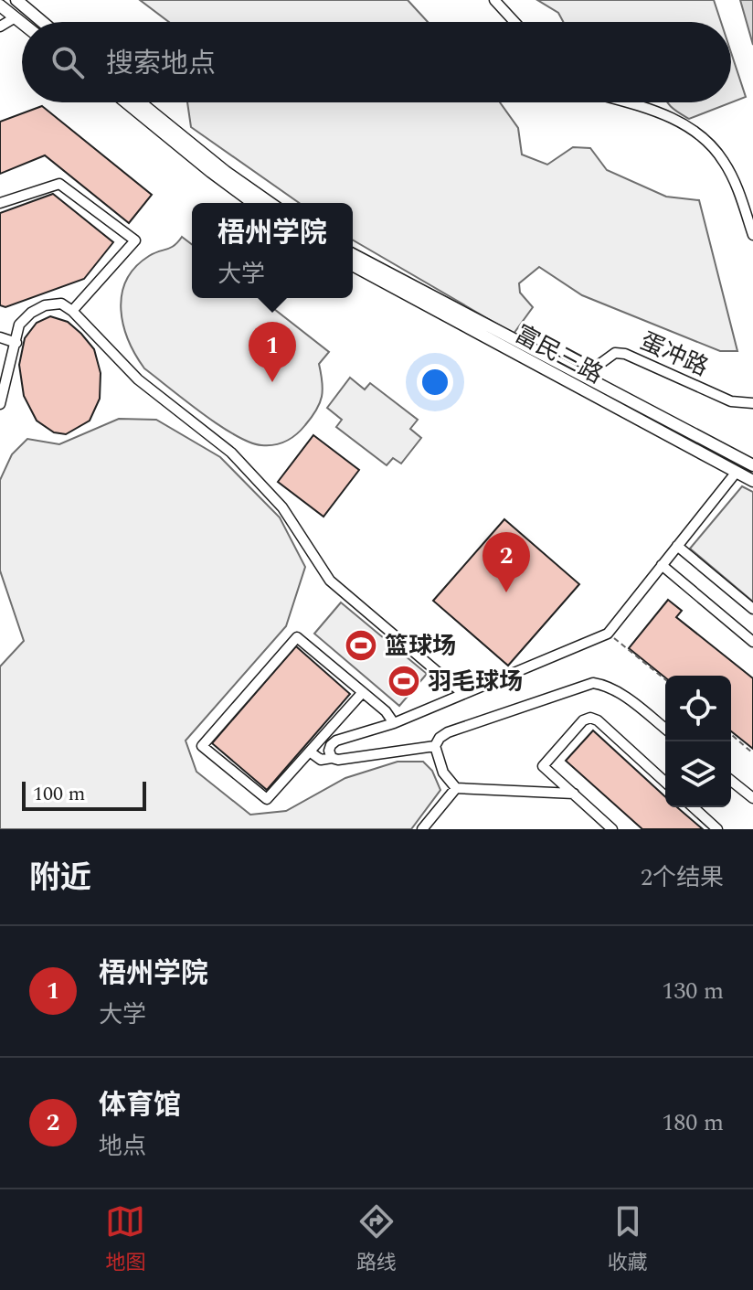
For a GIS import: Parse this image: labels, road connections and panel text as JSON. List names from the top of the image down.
{
  "streets": {
    "main road": ["富民三路"],
    "lane": ["蛋冲路"]
  },
  "crossings": [
    ["富民三路", "蛋冲路"]
  ],
  "places": {
    "sports": ["篮球场", "羽毛球场"]
  },
  "scale_bar": "100 m",
  "page": {
    "search": "搜索地点",
    "popup": ["梧州学院", "大学"],
    "pins": ["1", "2"],
    "scale": "100 m",
    "heading": ["附近", "2个结果"],
    "list": [
      {
        "mark": "1",
        "name": "梧州学院",
        "note": "大学",
        "value": "130 m"
      },
      {
        "mark": "2",
        "name": "体育馆",
        "note": "地点",
        "value": "180 m"
      }
    ],
    "nav": ["地图", "路线", "收藏"]
  }
}
